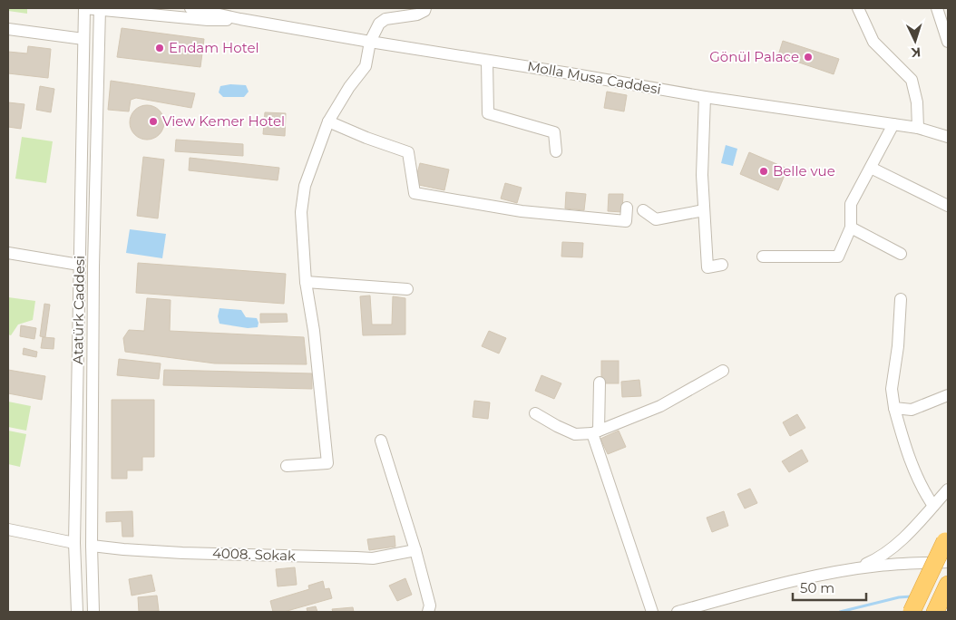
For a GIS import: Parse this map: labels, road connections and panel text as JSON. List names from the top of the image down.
{
  "streets": {
    "street": ["Molla Musa Caddesi", "Atatürk Caddesi", "4008. Sokak"]
  },
  "crossings": [
    ["Atatürk Caddesi", "4008. Sokak"]
  ],
  "places": [
    "Endam Hotel",
    "Gönül Palace",
    "View Kemer Hotel",
    "Belle vue"
  ],
  "scale_bar": "50 m",
  "north": "bottom"
}
